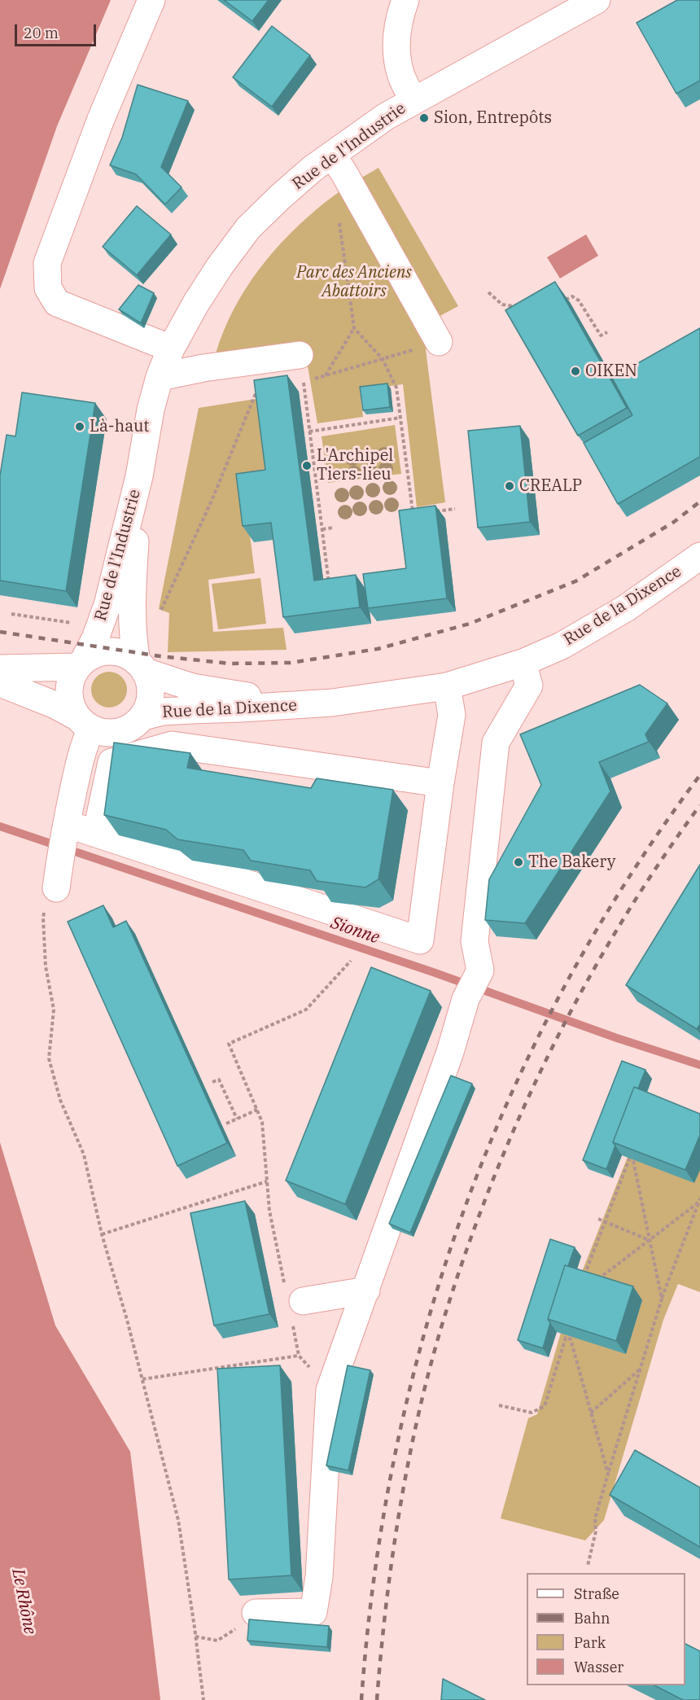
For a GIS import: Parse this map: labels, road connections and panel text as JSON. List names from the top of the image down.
{
  "streets": {
    "street": ["Rue de l'Industrie", "Rue de la Dixence"]
  },
  "crossings": [
    ["Rue de l'Industrie", "Rue de la Dixence"]
  ],
  "water": ["Sionne", "Le Rhône"],
  "parks": ["Parc des Anciens Abattoirs"],
  "places": [
    "Sion, Entrepôts",
    "OIKEN",
    "Là-haut",
    "L'Archipel Tiers-lieu",
    "CREALP",
    "The Bakery"
  ],
  "legend": [
    "Straße",
    "Bahn",
    "Park",
    "Wasser"
  ],
  "scale_bar": "20 m"
}
